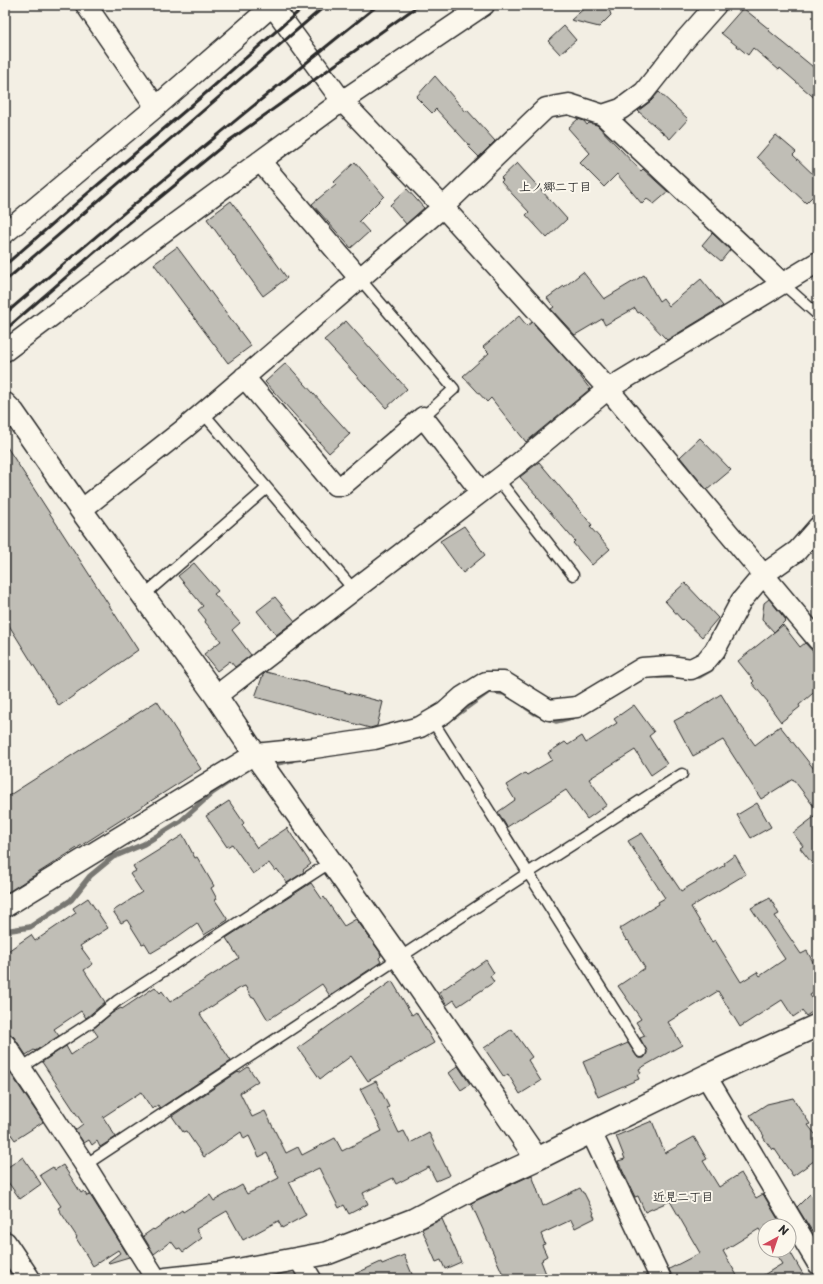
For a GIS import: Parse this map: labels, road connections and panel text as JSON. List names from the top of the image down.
{
  "districts": ["上ノ郷二丁目", "近見二丁目"],
  "north": "top right"
}
